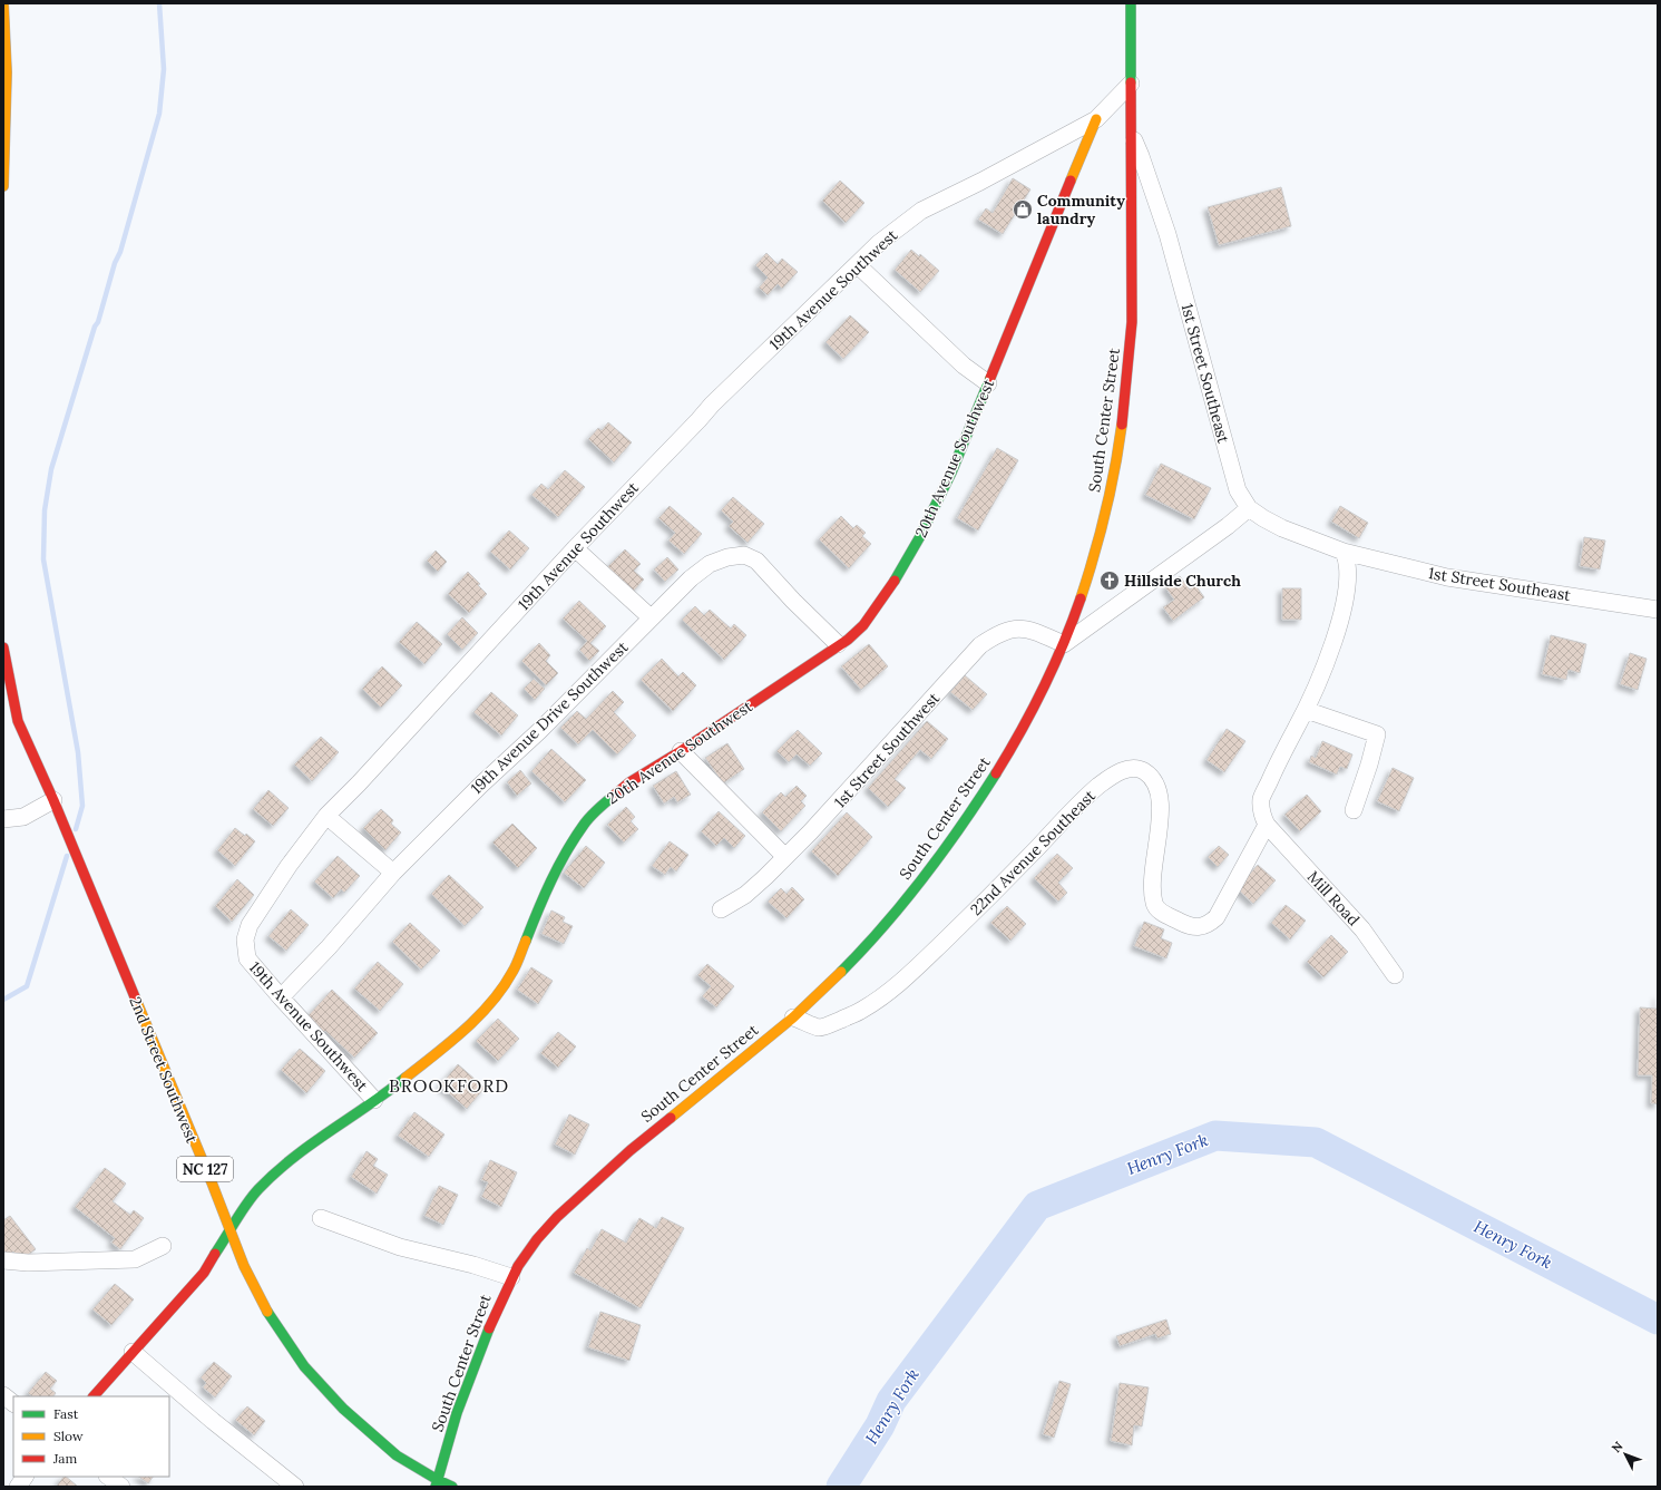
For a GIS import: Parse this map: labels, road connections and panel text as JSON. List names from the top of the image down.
{
  "streets": {
    "street": [
      "19th Avenue Southwest",
      "1st Street Southeast",
      "South Center Street",
      "20th Avenue Southwest",
      "19th Avenue Drive Southwest",
      "1st Street Southwest",
      "22nd Avenue Southeast",
      "Mill Road",
      "2nd Street Southwest",
      "NC 127"
    ]
  },
  "crossings": [
    ["19th Avenue Southwest", "South Center Street"],
    ["19th Avenue Southwest", "20th Avenue Southwest"],
    ["19th Avenue Southwest", "19th Avenue Drive Southwest"],
    ["1st Street Southeast", "South Center Street"],
    ["South Center Street", "1st Street Southwest"],
    ["South Center Street", "22nd Avenue Southeast"],
    ["South Center Street", "2nd Street Southwest"],
    ["South Center Street", "NC 127"],
    ["20th Avenue Southwest", "19th Avenue Drive Southwest"],
    ["20th Avenue Southwest", "2nd Street Southwest"],
    ["22nd Avenue Southeast", "Mill Road"],
    ["2nd Street Southwest", "NC 127"]
  ],
  "districts": ["BROOKFORD"],
  "water": ["Henry Fork"],
  "places": {
    "shop": ["Community laundry"],
    "church": ["Hillside Church"]
  },
  "legend": ["Fast", "Slow", "Jam"],
  "north": "top left"
}
